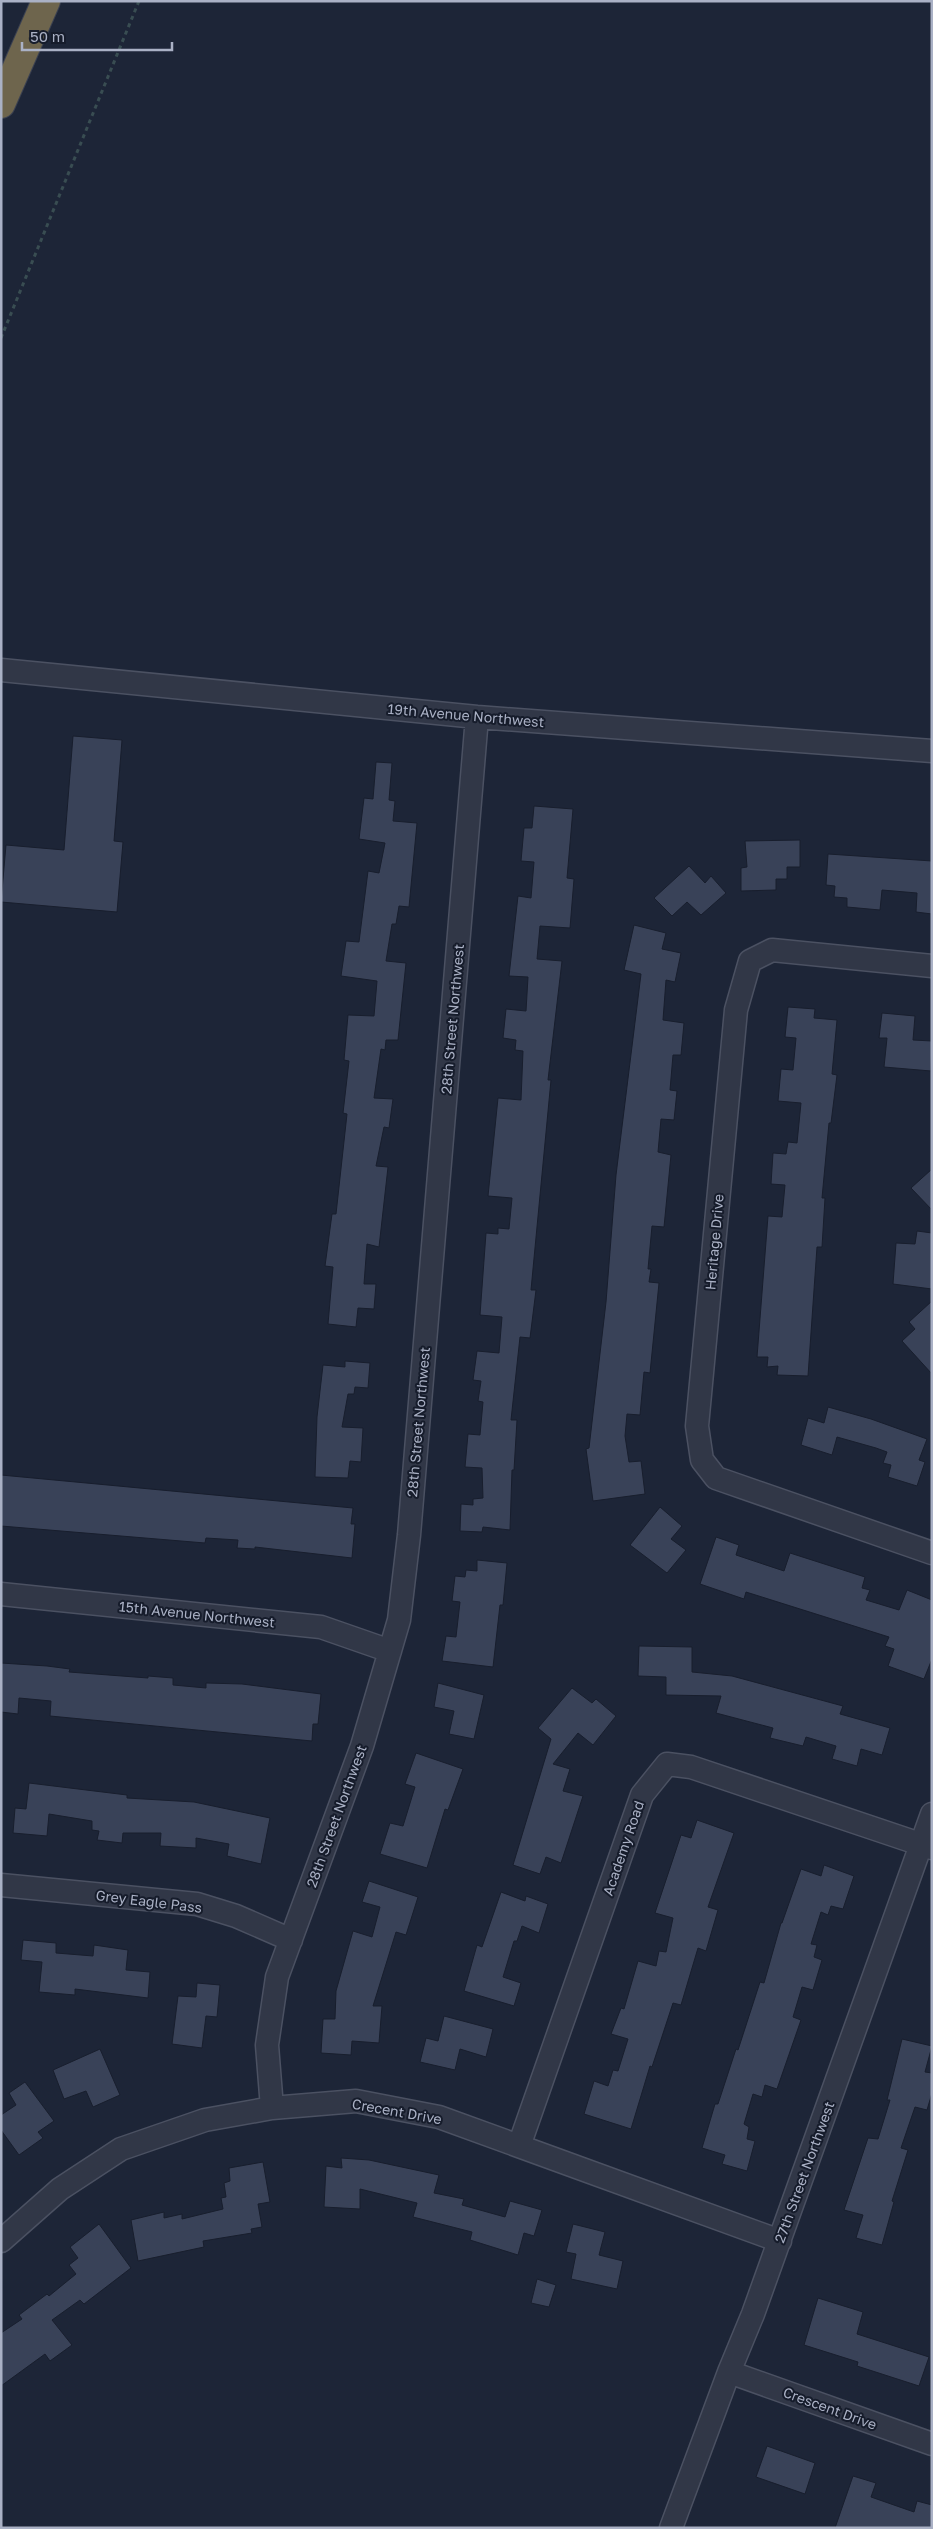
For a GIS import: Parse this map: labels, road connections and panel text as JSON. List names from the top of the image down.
{
  "streets": {
    "street": [
      "19th Avenue Northwest",
      "28th Street Northwest",
      "Heritage Drive",
      "15th Avenue Northwest",
      "Academy Road",
      "Grey Eagle Pass",
      "Crecent Drive",
      "27th Street Northwest",
      "Crescent Drive"
    ]
  },
  "crossings": [
    ["19th Avenue Northwest", "28th Street Northwest"],
    ["28th Street Northwest", "15th Avenue Northwest"],
    ["28th Street Northwest", "Grey Eagle Pass"],
    ["28th Street Northwest", "Crecent Drive"],
    ["Academy Road", "Crecent Drive"],
    ["Academy Road", "27th Street Northwest"],
    ["Crecent Drive", "27th Street Northwest"],
    ["27th Street Northwest", "Crescent Drive"]
  ],
  "scale_bar": "50 m"
}
